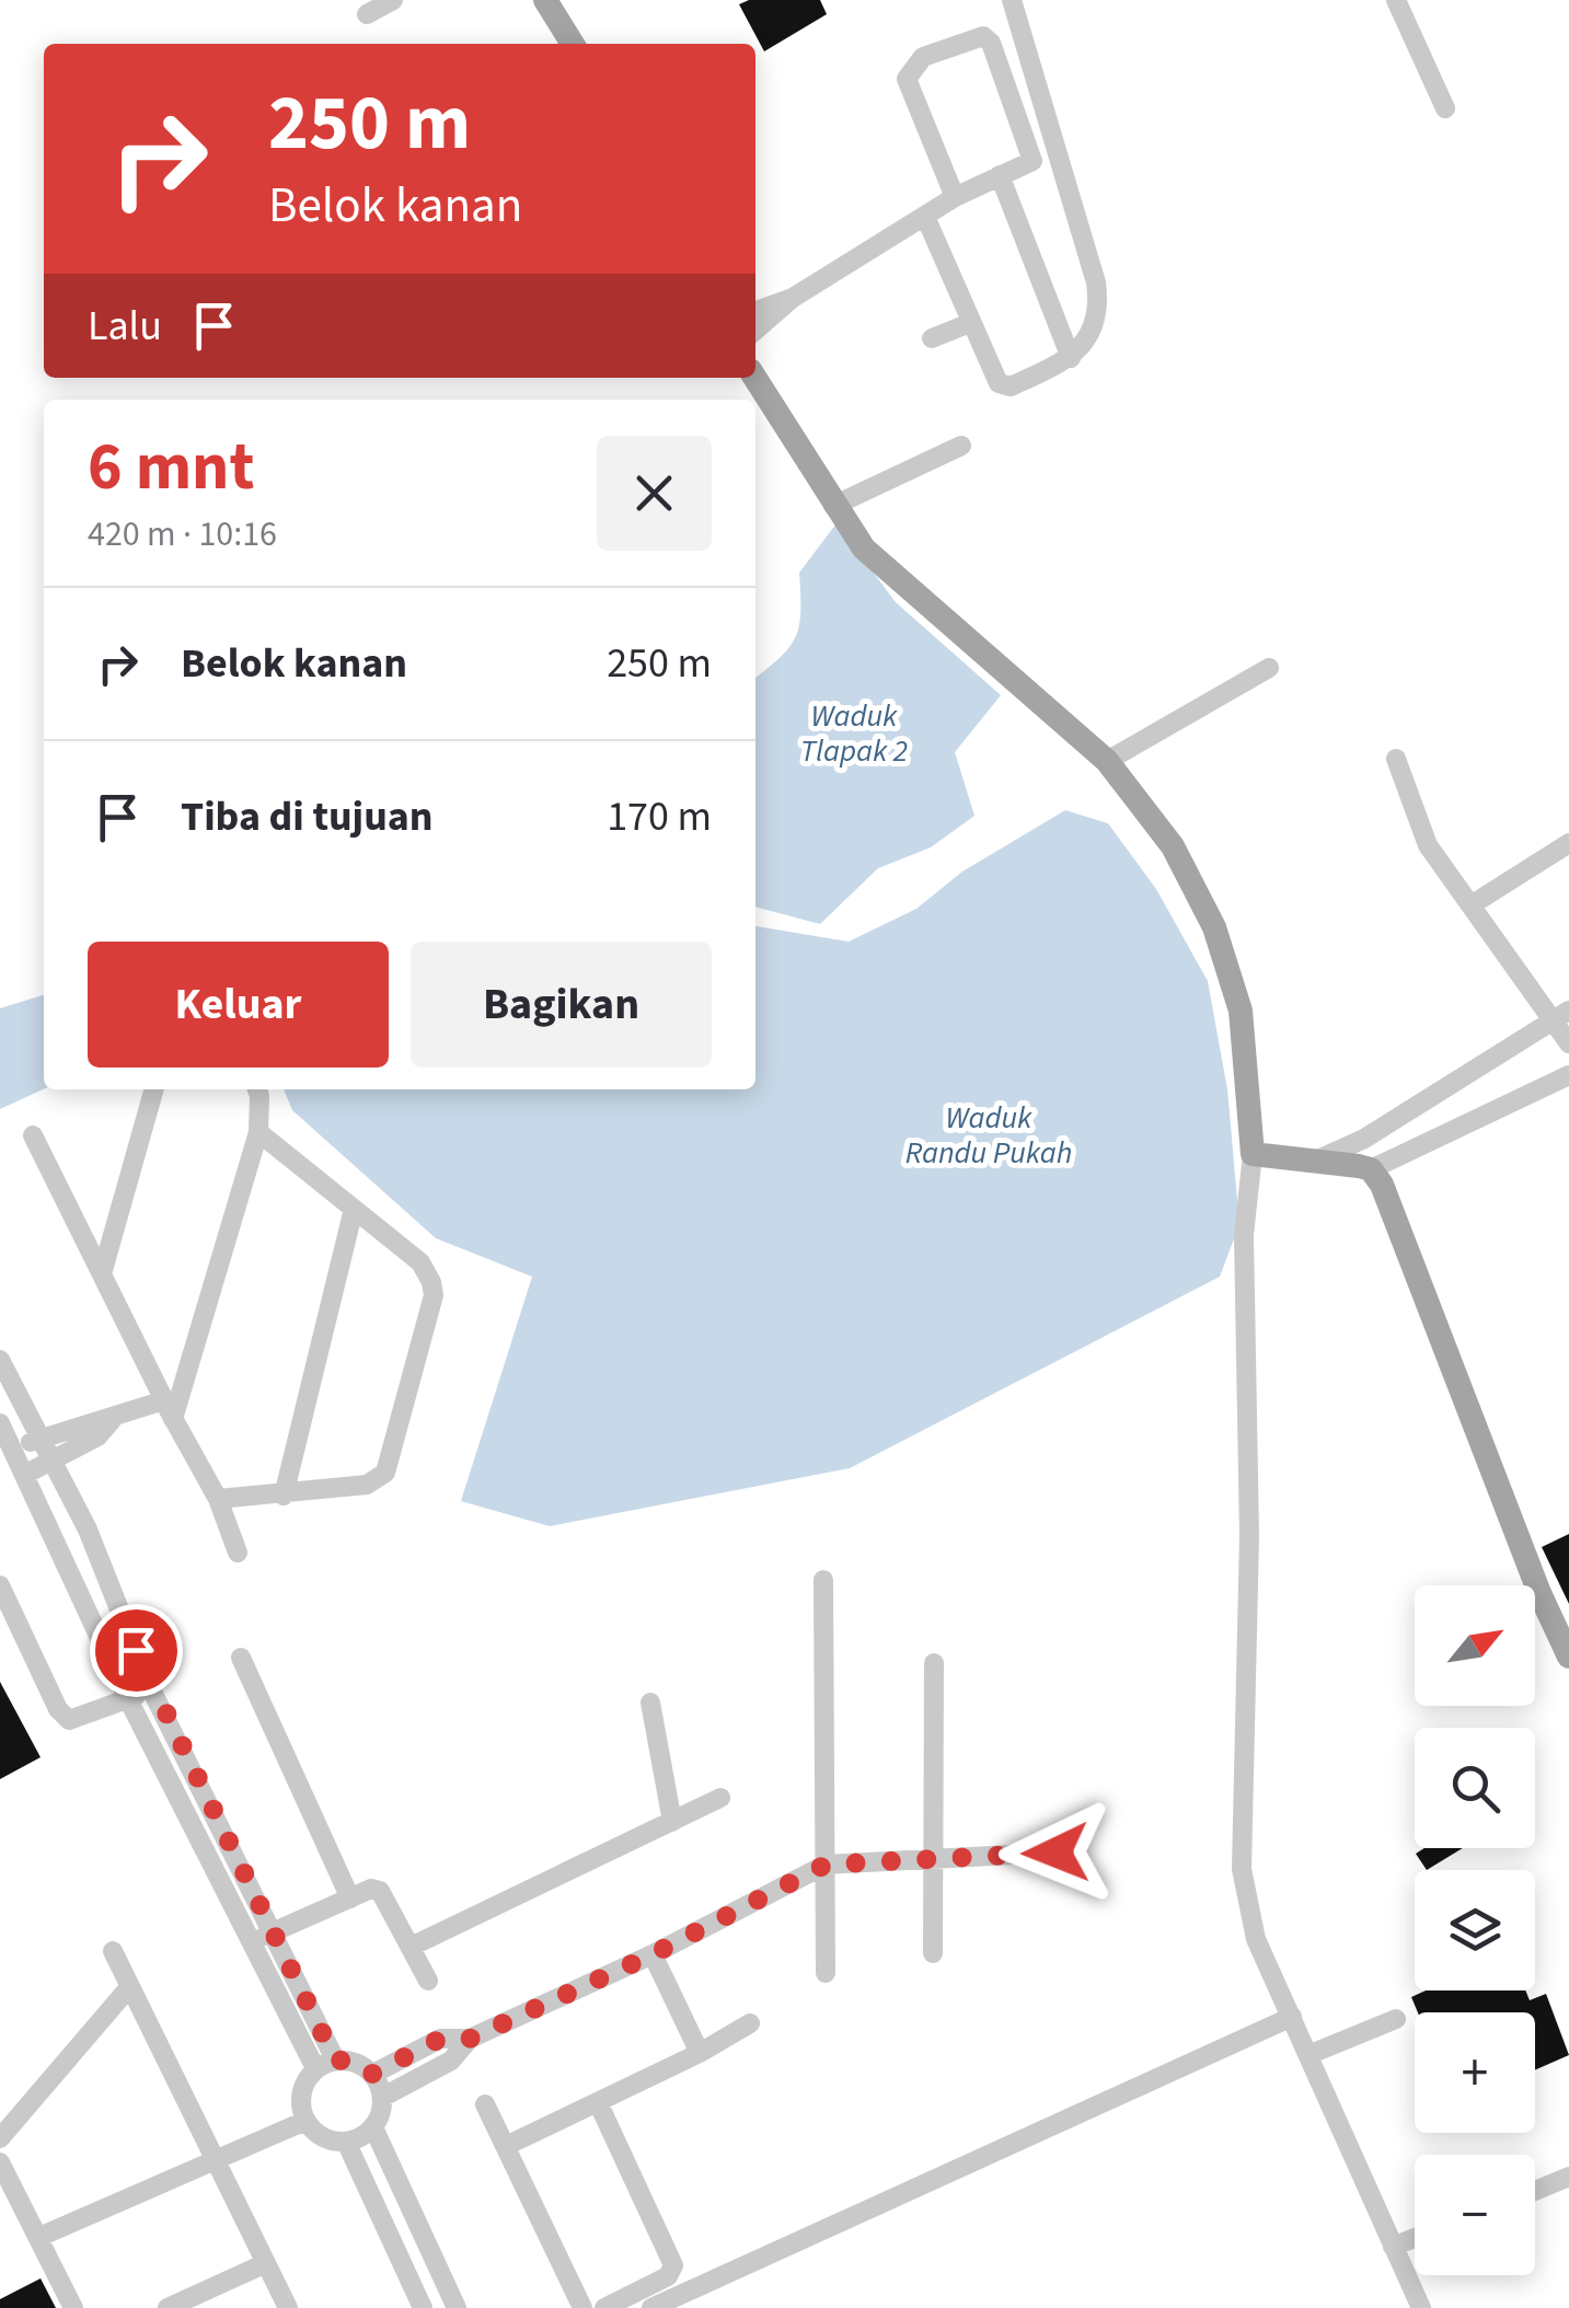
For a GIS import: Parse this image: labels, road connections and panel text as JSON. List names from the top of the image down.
{
  "water": ["Waduk Tlapak 2", "Waduk Randu Pukah"],
  "north": "top right",
  "page": {
    "turn": ["250 m", "Belok kanan"],
    "then": "Lalu",
    "heading": ["6 mnt", "420 m · 10:16"],
    "list": [
      {
        "name": "Belok kanan",
        "value": "250 m"
      },
      {
        "name": "Tiba di tujuan",
        "value": "170 m"
      }
    ],
    "buttons": ["Keluar", "Bagikan"],
    "map_buttons": ["+", "−"]
  }
}
